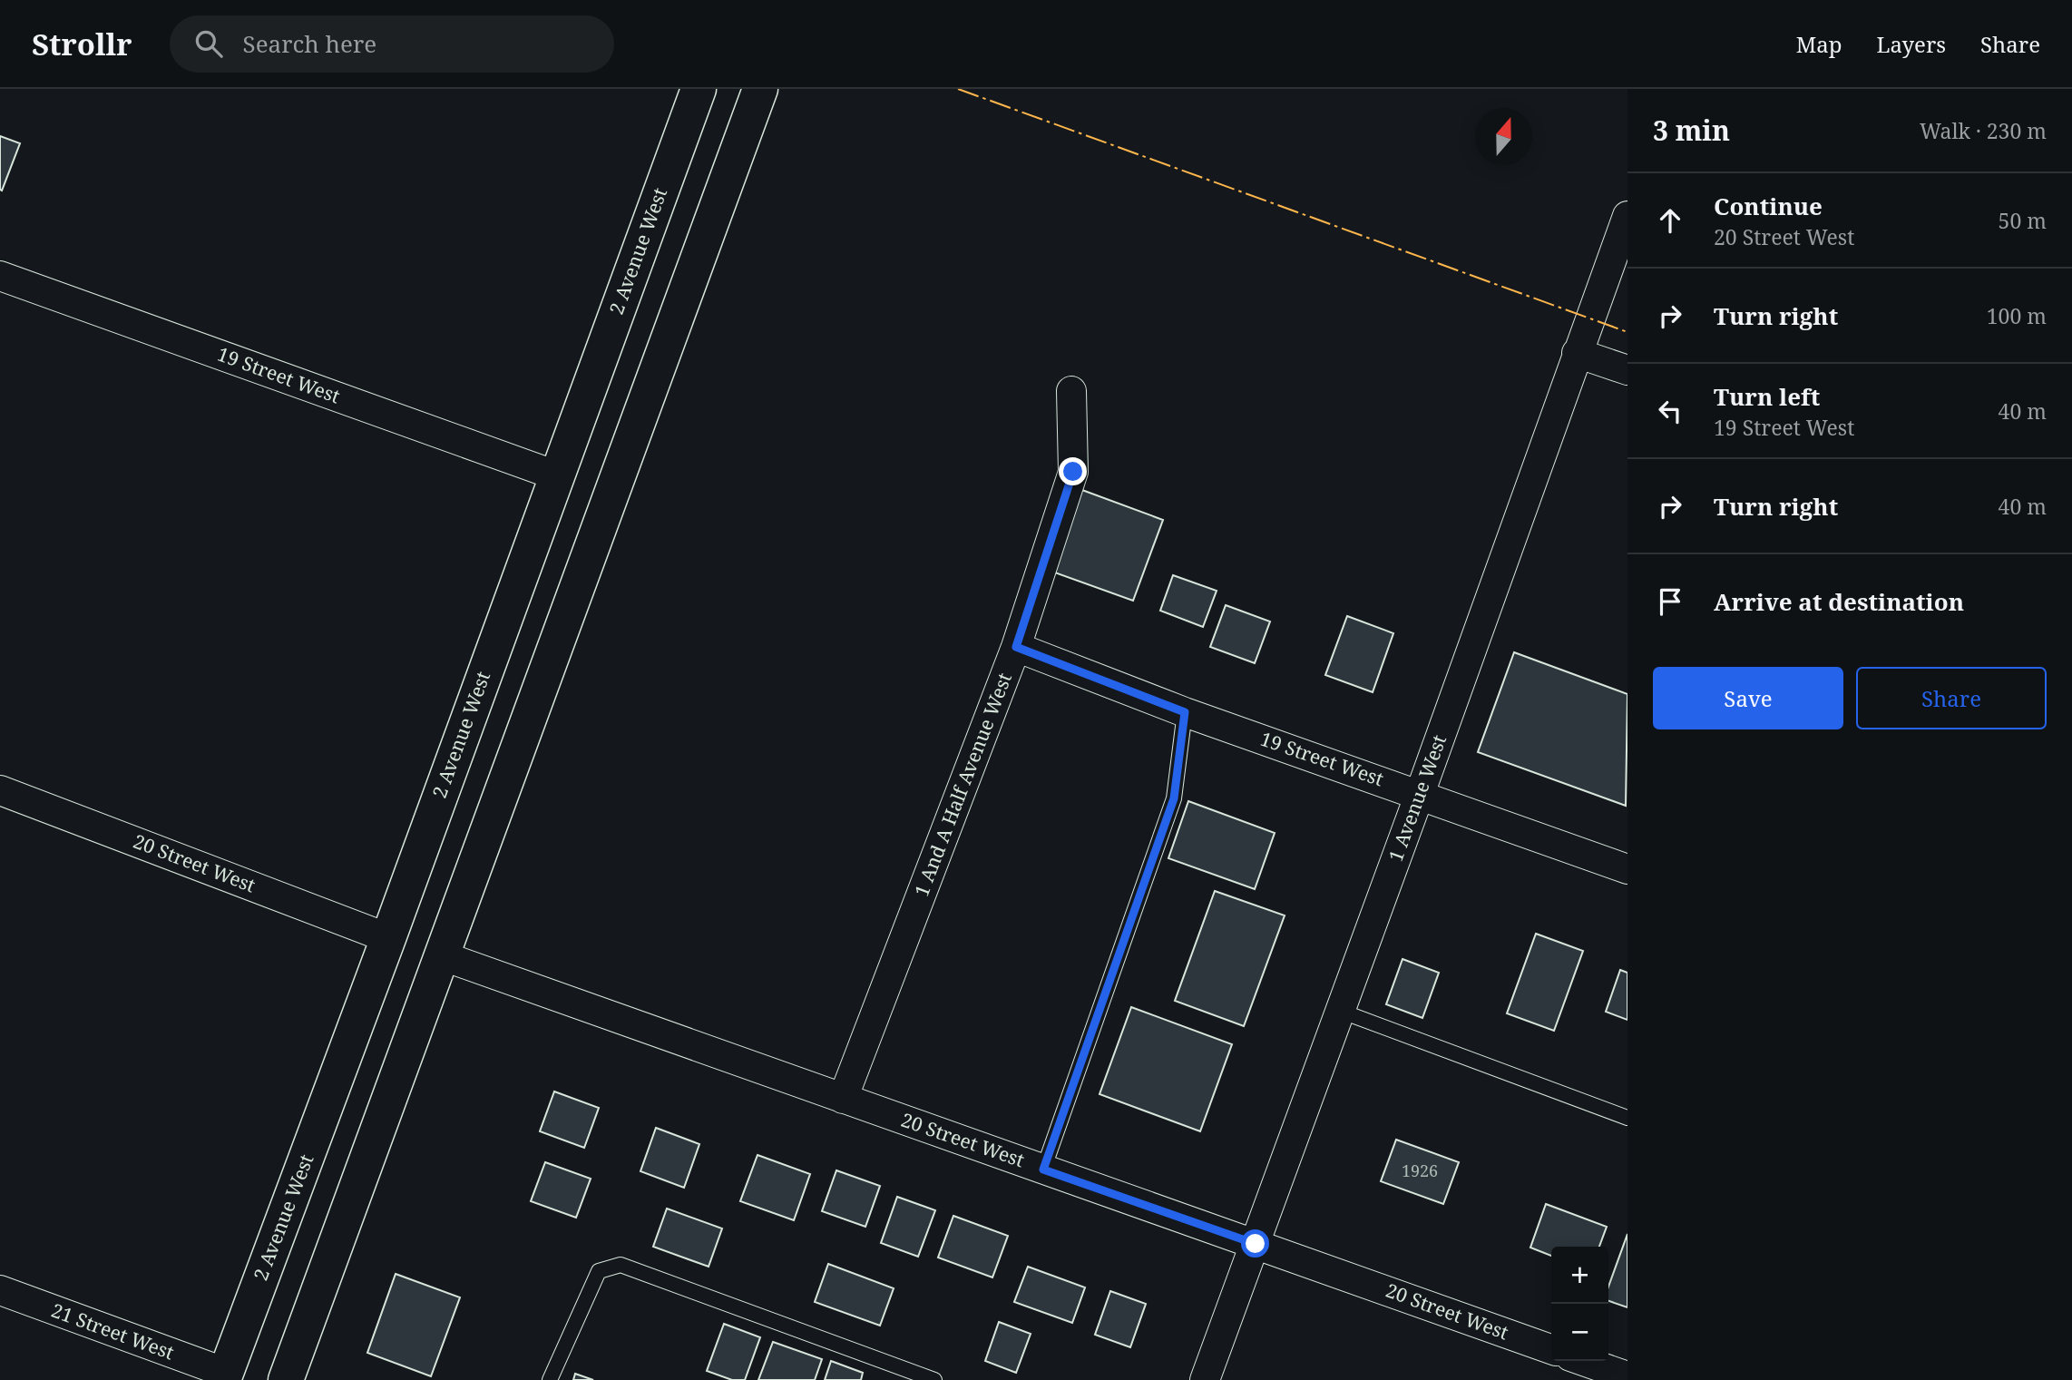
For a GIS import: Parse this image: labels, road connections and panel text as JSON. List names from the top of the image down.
{
  "streets": {
    "highway": ["2 Avenue West"],
    "street": [
      "19 Street West",
      "1 And A Half Avenue West",
      "1 Avenue West",
      "20 Street West",
      "21 Street West"
    ]
  },
  "crossings": [
    ["2 Avenue West", "19 Street West"],
    ["2 Avenue West", "20 Street West"],
    ["2 Avenue West", "21 Street West"],
    ["19 Street West", "1 And A Half Avenue West"],
    ["19 Street West", "1 Avenue West"],
    ["1 And A Half Avenue West", "20 Street West"],
    ["1 Avenue West", "20 Street West"]
  ],
  "house_numbers": ["1926"],
  "north": "top",
  "page": {
    "header": "Strollr",
    "search": "Search here",
    "nav": ["Map", "Layers", "Share"],
    "heading": ["3 min", "Walk · 230 m"],
    "list": [
      ["Continue", "20 Street West", "50 m"],
      ["Turn right", "100 m"],
      ["Turn left", "19 Street West", "40 m"],
      ["Turn right", "40 m"],
      "Arrive at destination"
    ],
    "buttons": ["Save", "Share"],
    "map_buttons": ["+", "−"]
  }
}
